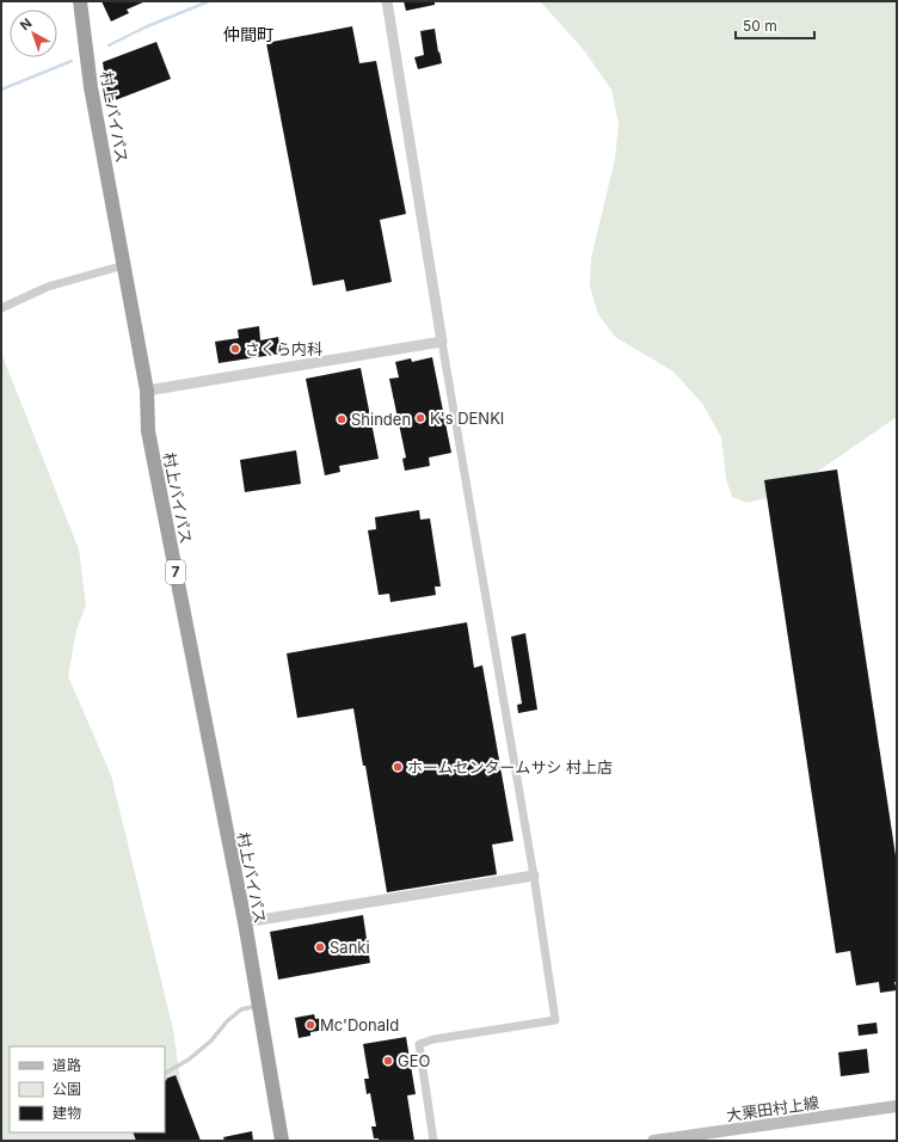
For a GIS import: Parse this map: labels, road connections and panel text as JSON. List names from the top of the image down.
{
  "streets": {
    "highway": ["村上バイパス", "7"],
    "main road": ["大栗田村上線"]
  },
  "districts": ["仲間町"],
  "places": [
    "さくら内科",
    "K's DENKI",
    "Shinden",
    "ホームセンタームサシ 村上店",
    "Sanki",
    "Mc'Donald",
    "GEO"
  ],
  "legend": ["道路", "公園", "建物"],
  "scale_bar": "50 m",
  "north": "top left"
}
